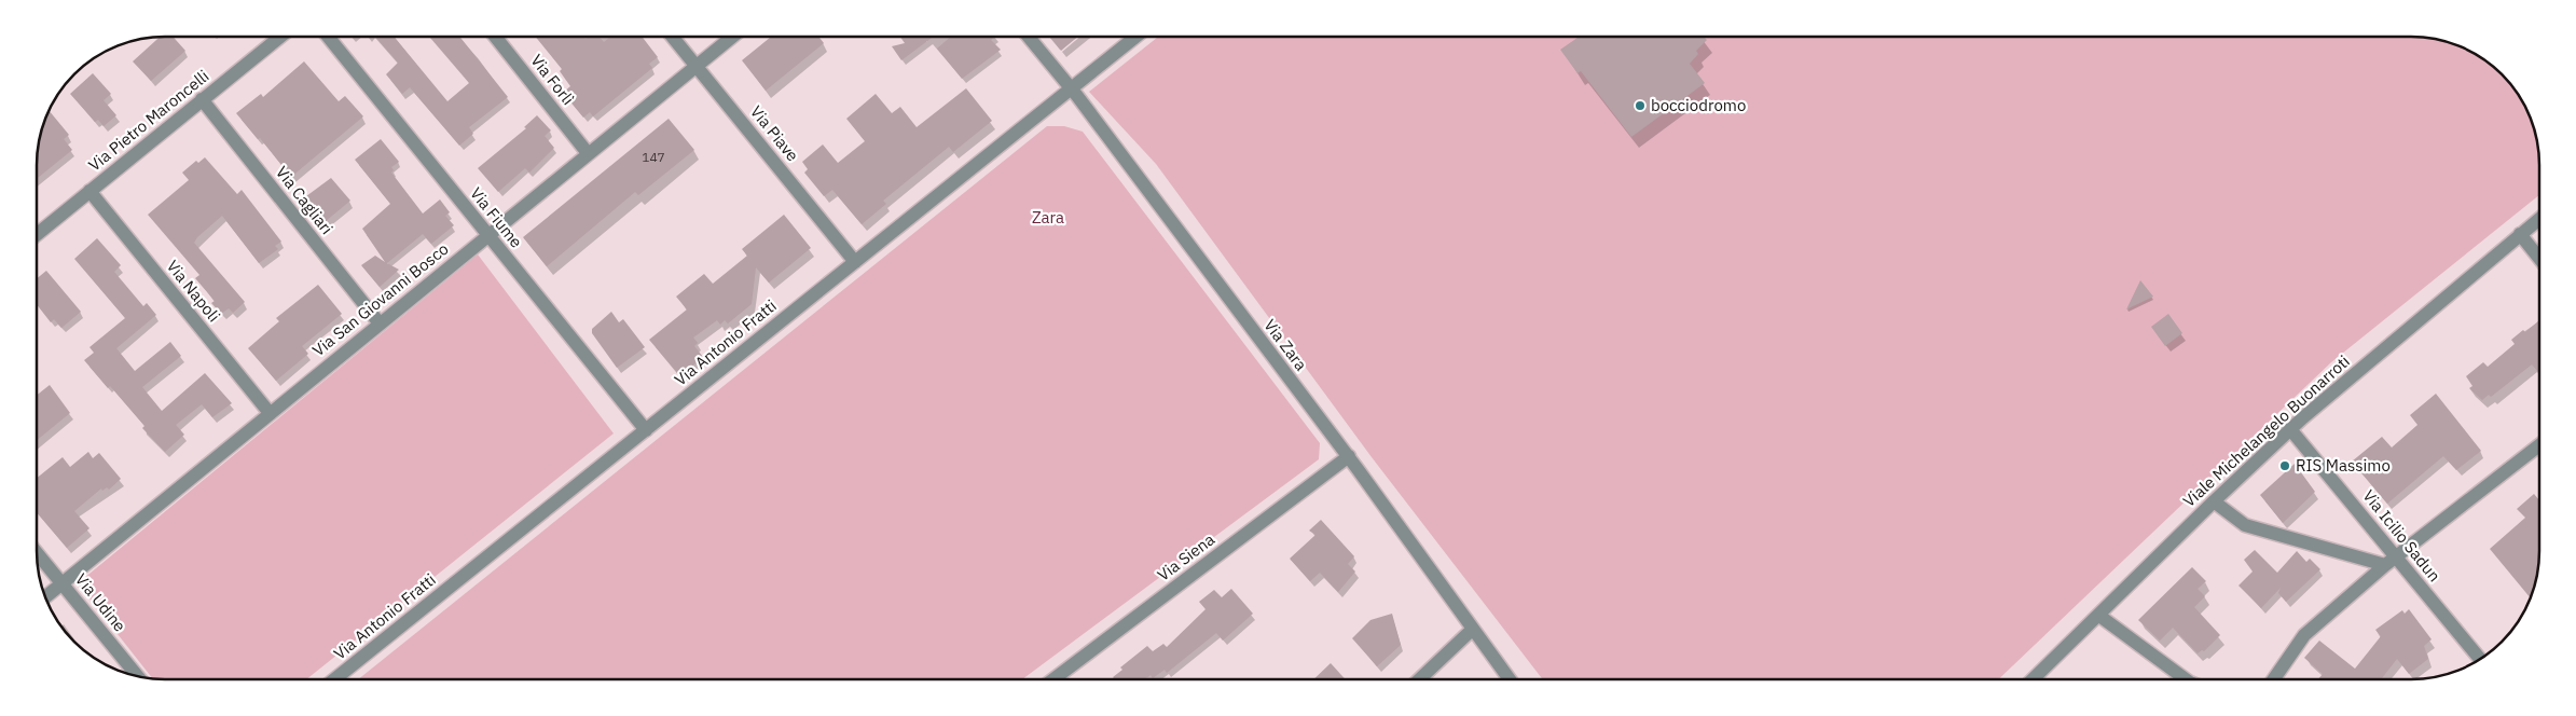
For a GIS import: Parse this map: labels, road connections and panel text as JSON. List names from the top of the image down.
{
  "streets": {
    "street": [
      "Via Forlì",
      "Via Pietro Maroncelli",
      "Via Piave",
      "Via Cagliari",
      "Via Fiume",
      "Via Napoli",
      "Via San Giovanni Bosco",
      "Via Antonio Fratti",
      "Via Zara",
      "Viale Michelangelo Buonarroti",
      "Via Icilio Sadun",
      "Via Siena",
      "Via Udine"
    ]
  },
  "crossings": [
    ["Via Forlì", "Via San Giovanni Bosco"],
    ["Via Pietro Maroncelli", "Via Cagliari"],
    ["Via Pietro Maroncelli", "Via Napoli"],
    ["Via Piave", "Via San Giovanni Bosco"],
    ["Via Piave", "Via Antonio Fratti"],
    ["Via Cagliari", "Via San Giovanni Bosco"],
    ["Via Fiume", "Via San Giovanni Bosco"],
    ["Via Fiume", "Via Antonio Fratti"],
    ["Via Napoli", "Via San Giovanni Bosco"],
    ["Via San Giovanni Bosco", "Via Udine"],
    ["Via Antonio Fratti", "Via Zara"],
    ["Via Zara", "Via Siena"],
    ["Viale Michelangelo Buonarroti", "Via Icilio Sadun"]
  ],
  "parks": ["Zara"],
  "places": ["bocciodromo", "RIS Massimo"],
  "house_numbers": ["147"]
}
